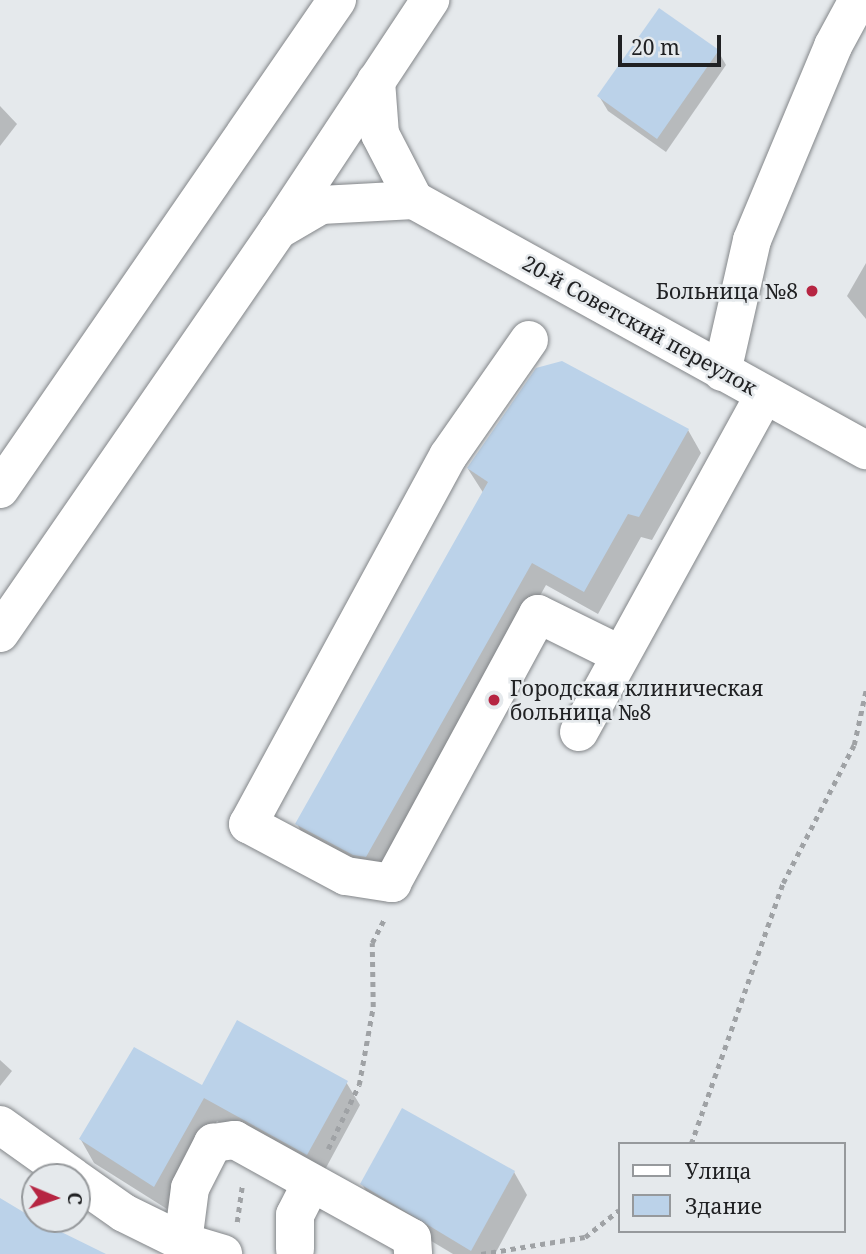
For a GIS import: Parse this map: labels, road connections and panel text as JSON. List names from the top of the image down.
{
  "streets": {
    "main road": ["20-й Советский переулок"]
  },
  "places": ["Больница №8", "Городская клиническая больница №8"],
  "legend": ["Улица", "Здание"],
  "scale_bar": "20 m",
  "north": "right"
}
